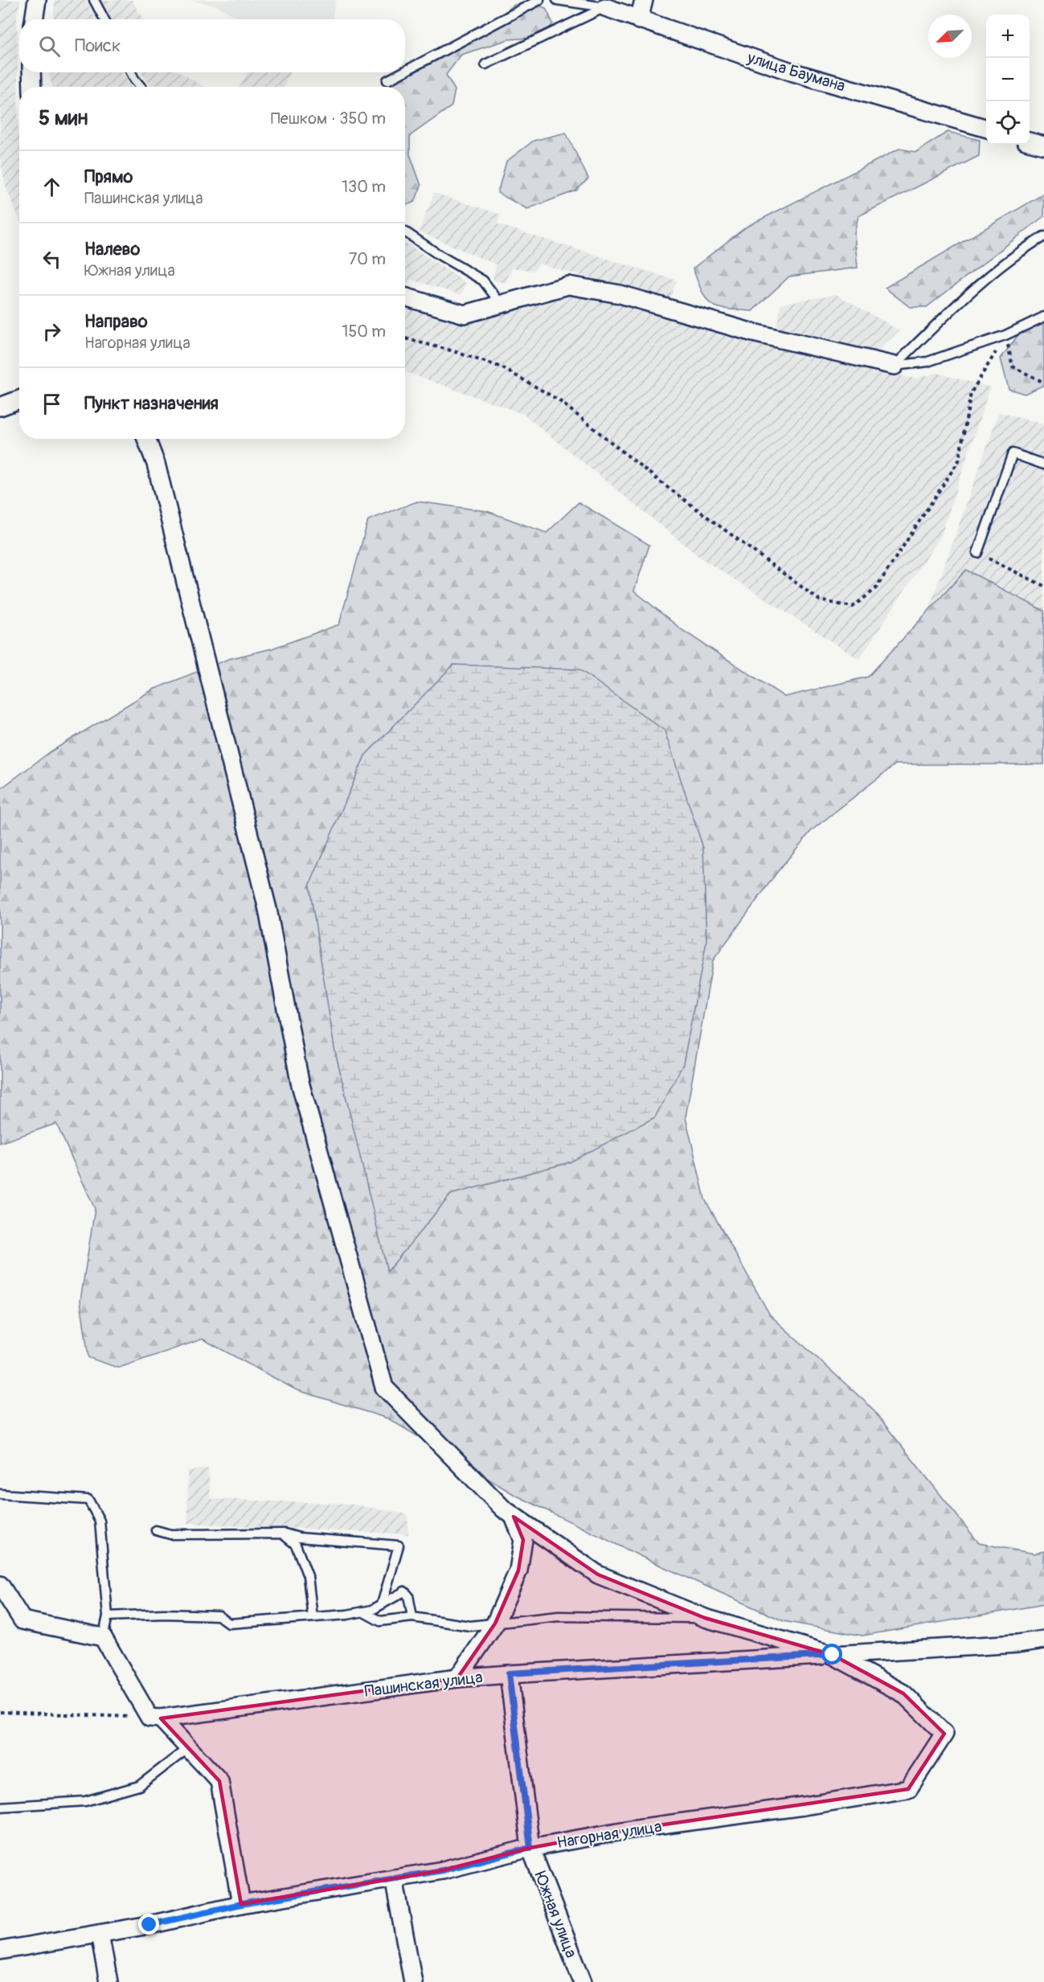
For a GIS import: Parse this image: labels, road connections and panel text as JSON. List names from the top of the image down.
{
  "streets": {
    "street": [
      "улица Баумана",
      "Пашинская улица",
      "Нагорная улица",
      "Южная улица"
    ]
  },
  "crossings": [
    ["Пашинская улица", "Нагорная улица"],
    ["Пашинская улица", "Южная улица"],
    ["Нагорная улица", "Южная улица"]
  ],
  "north": "bottom left",
  "page": {
    "map_buttons": ["+", "−"],
    "search": "Поиск",
    "heading": ["5 мин", "Пешком · 350 m"],
    "list": [
      ["Прямо", "Пашинская улица", "130 m"],
      ["Налево", "Южная улица", "70 m"],
      ["Направо", "Нагорная улица", "150 m"],
      "Пункт назначения"
    ]
  }
}
